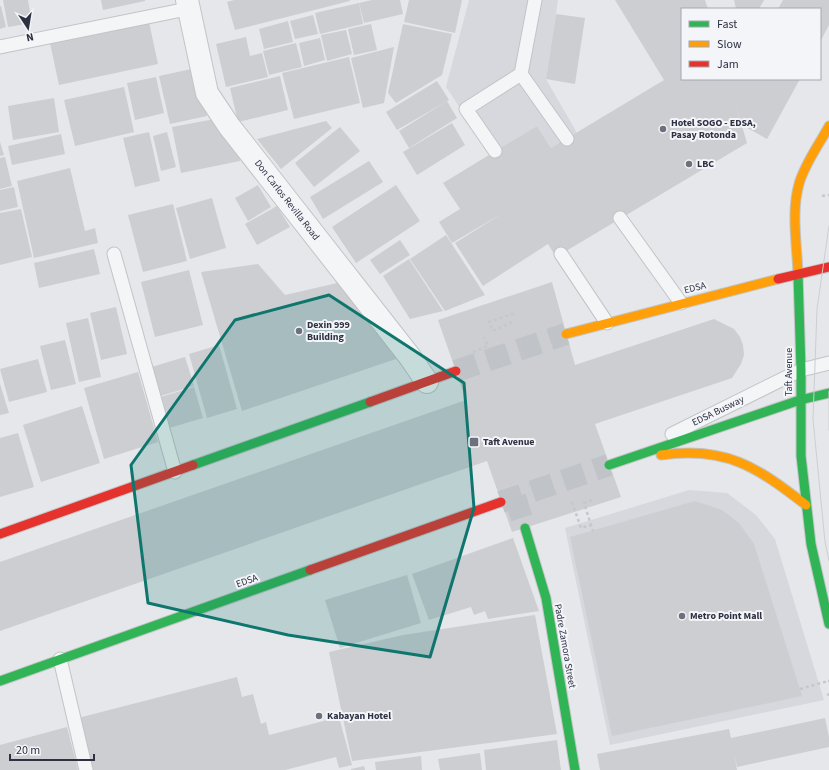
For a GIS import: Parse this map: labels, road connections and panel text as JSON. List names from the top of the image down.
{
  "streets": {
    "main road": ["EDSA", "Taft Avenue", "Padre Zamora Street"],
    "street": ["Don Carlos Revilla Road"],
    "lane": ["EDSA Busway"]
  },
  "crossings": [
    ["EDSA", "Taft Avenue"],
    ["Taft Avenue", "EDSA Busway"]
  ],
  "places": {
    "other": [
      "Hotel SOGO - EDSA, Pasay Rotonda",
      "LBC",
      "Dexin 999 Building",
      "Metro Point Mall",
      "Kabayan Hotel"
    ],
    "transit": ["Taft Avenue"]
  },
  "legend": ["Fast", "Slow", "Jam"],
  "scale_bar": "20 m",
  "north": "bottom"
}
